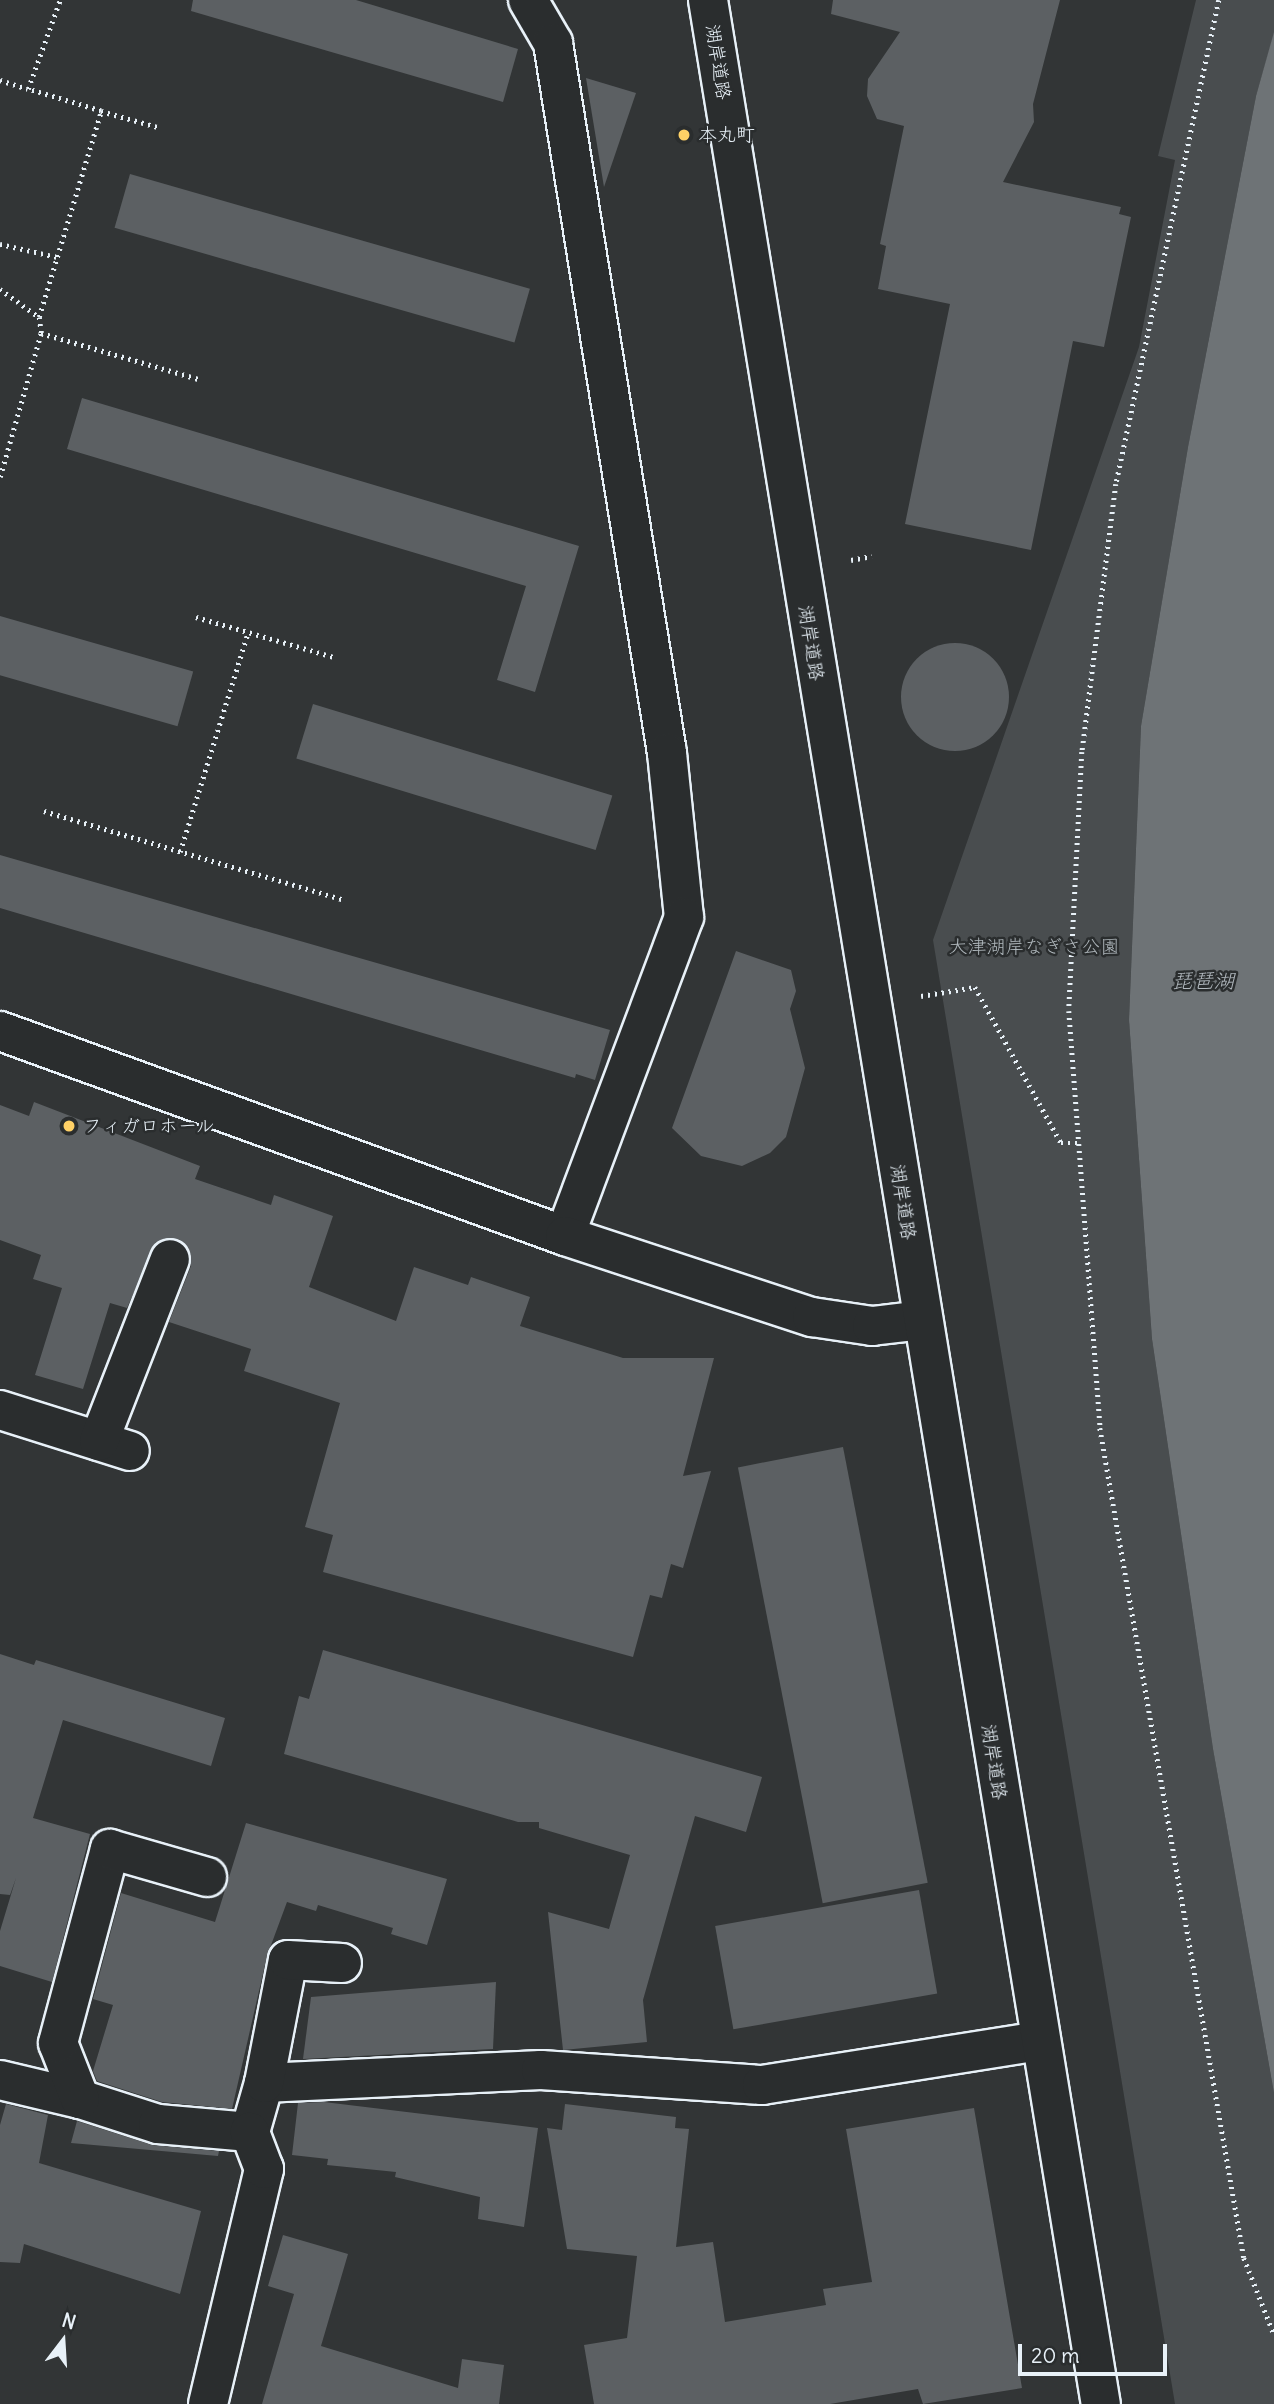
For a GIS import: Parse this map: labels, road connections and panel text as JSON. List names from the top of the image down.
{
  "streets": {
    "main road": ["湖岸道路"]
  },
  "water": ["琵琶湖"],
  "parks": ["大津湖岸なぎさ公園"],
  "places": ["本丸町", "フィガロホール"],
  "scale_bar": "20 m",
  "north": "top"
}
